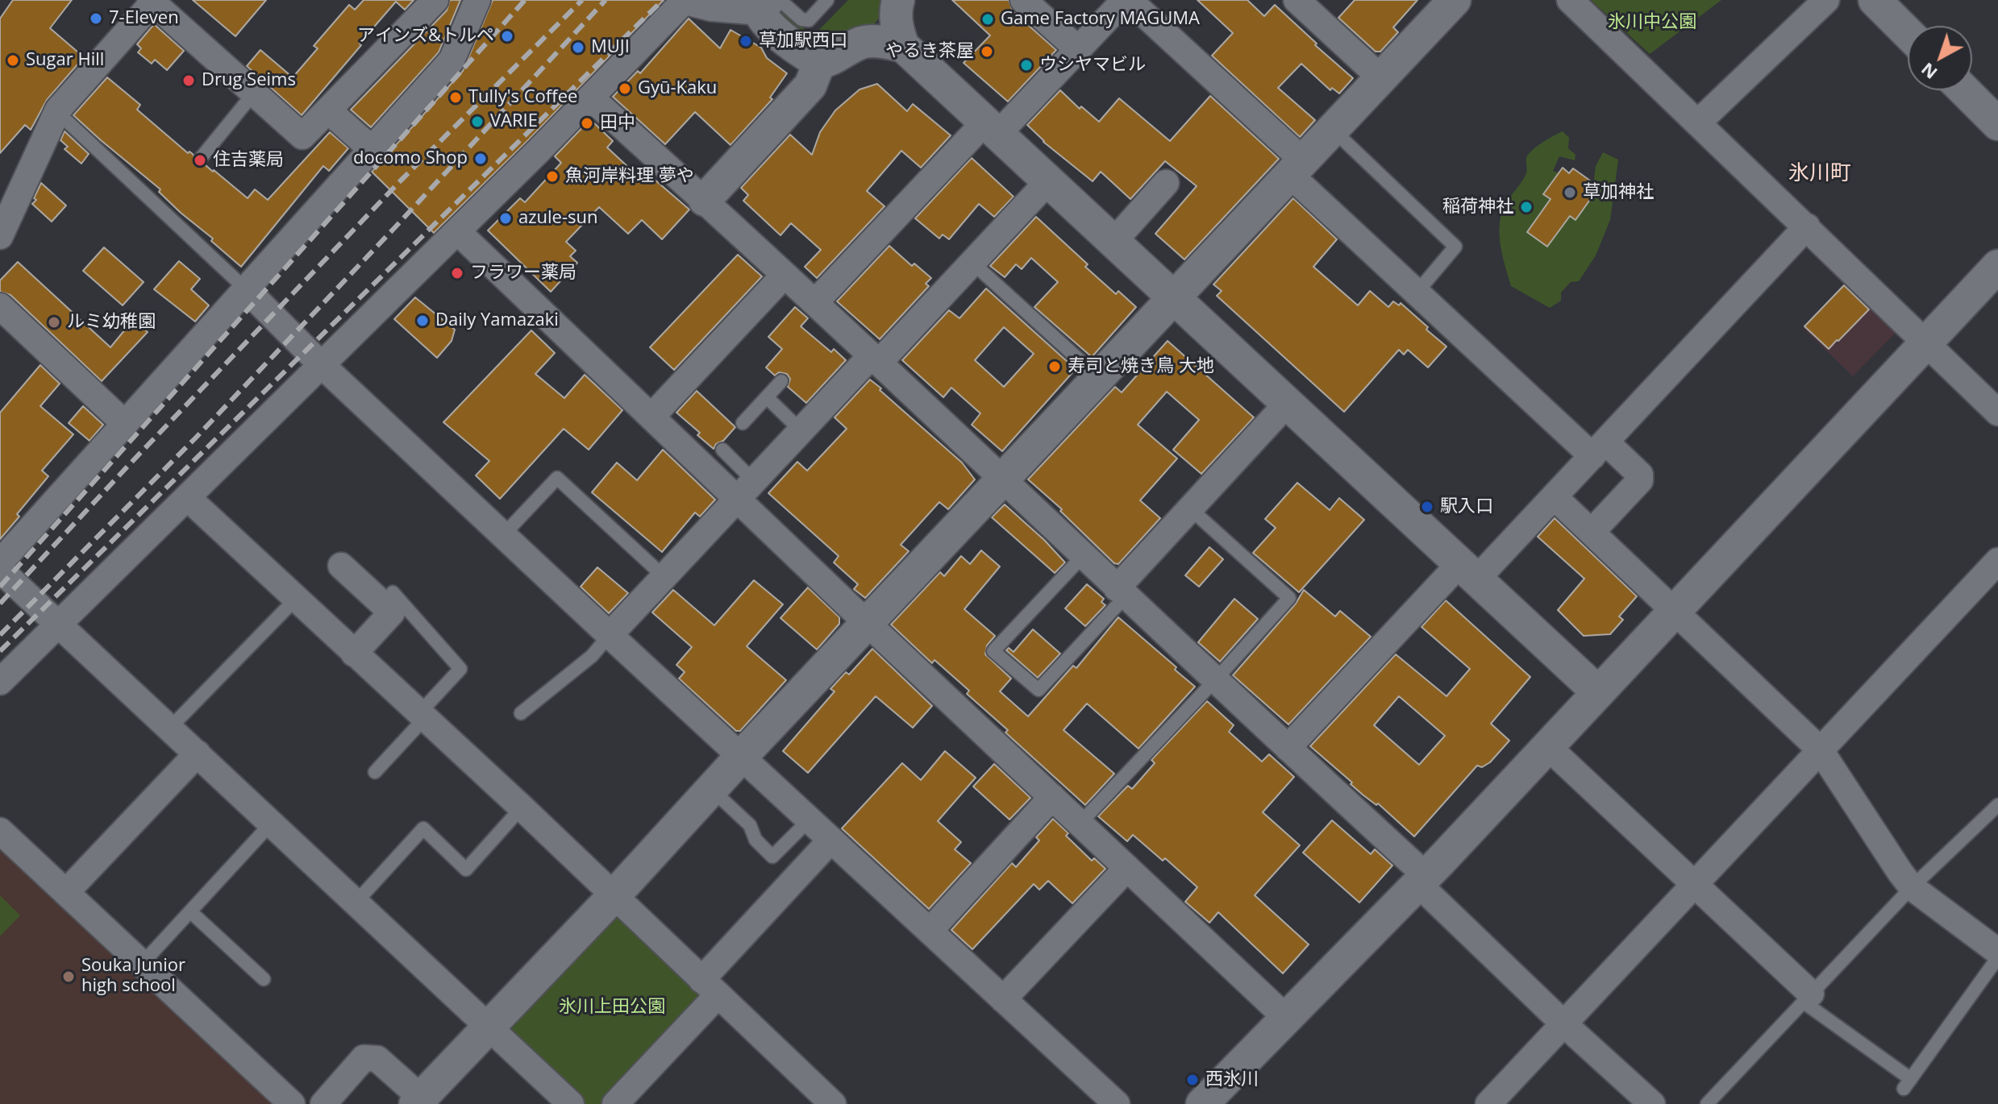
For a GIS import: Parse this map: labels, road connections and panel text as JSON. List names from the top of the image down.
{
  "districts": ["氷川町"],
  "parks": ["氷川中公園", "氷川上田公園"],
  "places": [
    "7-Eleven",
    "Game Factory MAGUMA",
    "アインズ&トルペ",
    "草加駅西口",
    "MUJI",
    "やるき茶屋",
    "Sugar Hill",
    "ウシヤマビル",
    "Drug Seims",
    "Gyū-Kaku",
    "Tully's Coffee",
    "VARIE",
    "田中",
    "docomo Shop",
    "住吉薬局",
    "魚河岸料理 夢や",
    "草加神社",
    "稲荷神社",
    "azule-sun",
    "フラワー薬局",
    "Daily Yamazaki",
    "ルミ幼稚園",
    "寿司と焼き鳥 大地",
    "駅入口",
    "Souka Junior high school",
    "西氷川"
  ],
  "north": "bottom left"
}
